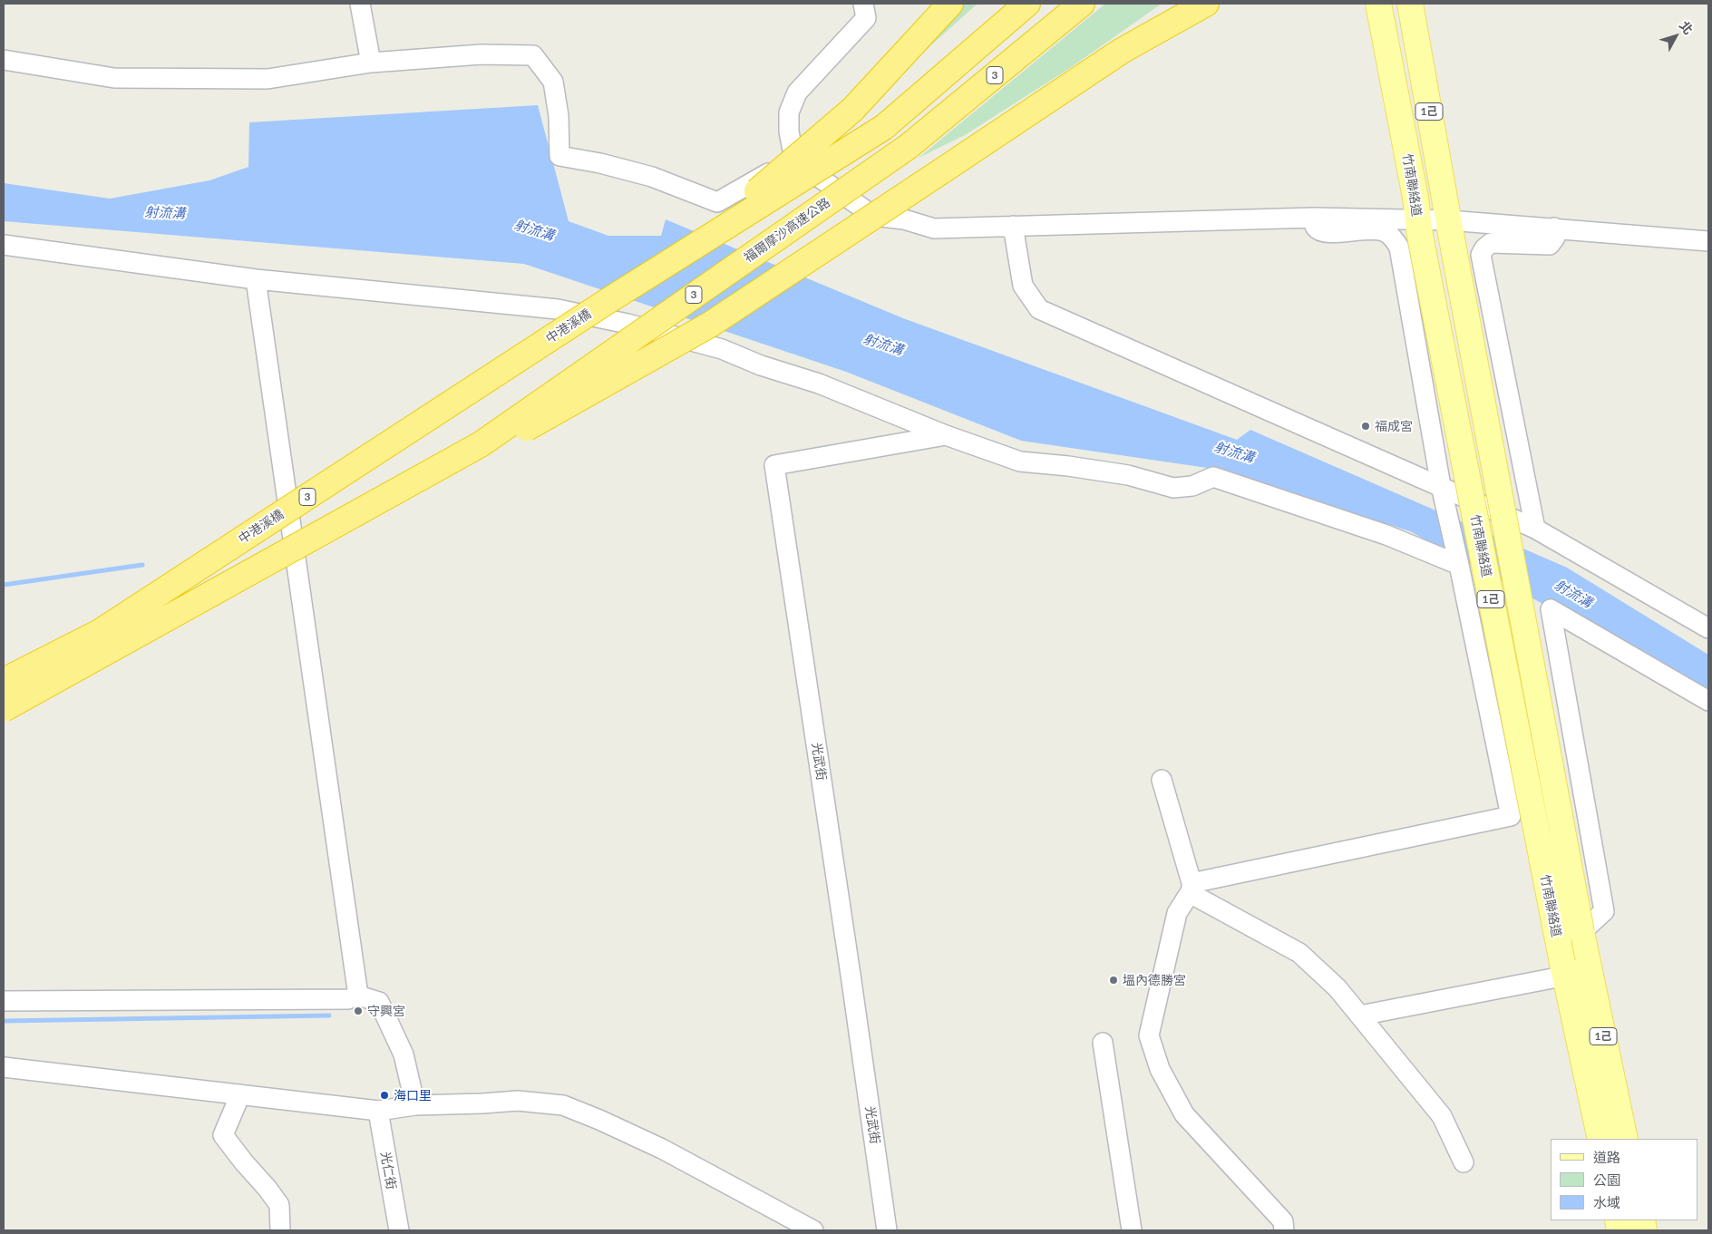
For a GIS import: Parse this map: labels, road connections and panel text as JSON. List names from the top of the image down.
{
  "streets": {
    "highway": ["3", "福爾摩沙高速公路", "中港溪橋"],
    "main road": ["1己", "竹南聯絡道"],
    "street": ["光武街", "光仁街"]
  },
  "crossings": [
    ["3", "福爾摩沙高速公路"],
    ["3", "中港溪橋"]
  ],
  "water": ["射流溝"],
  "places": [
    "福成宮",
    "塭內德勝宮",
    "守興宮",
    "海口里"
  ],
  "legend": ["道路", "公園", "水域"],
  "north": "top right"
}
